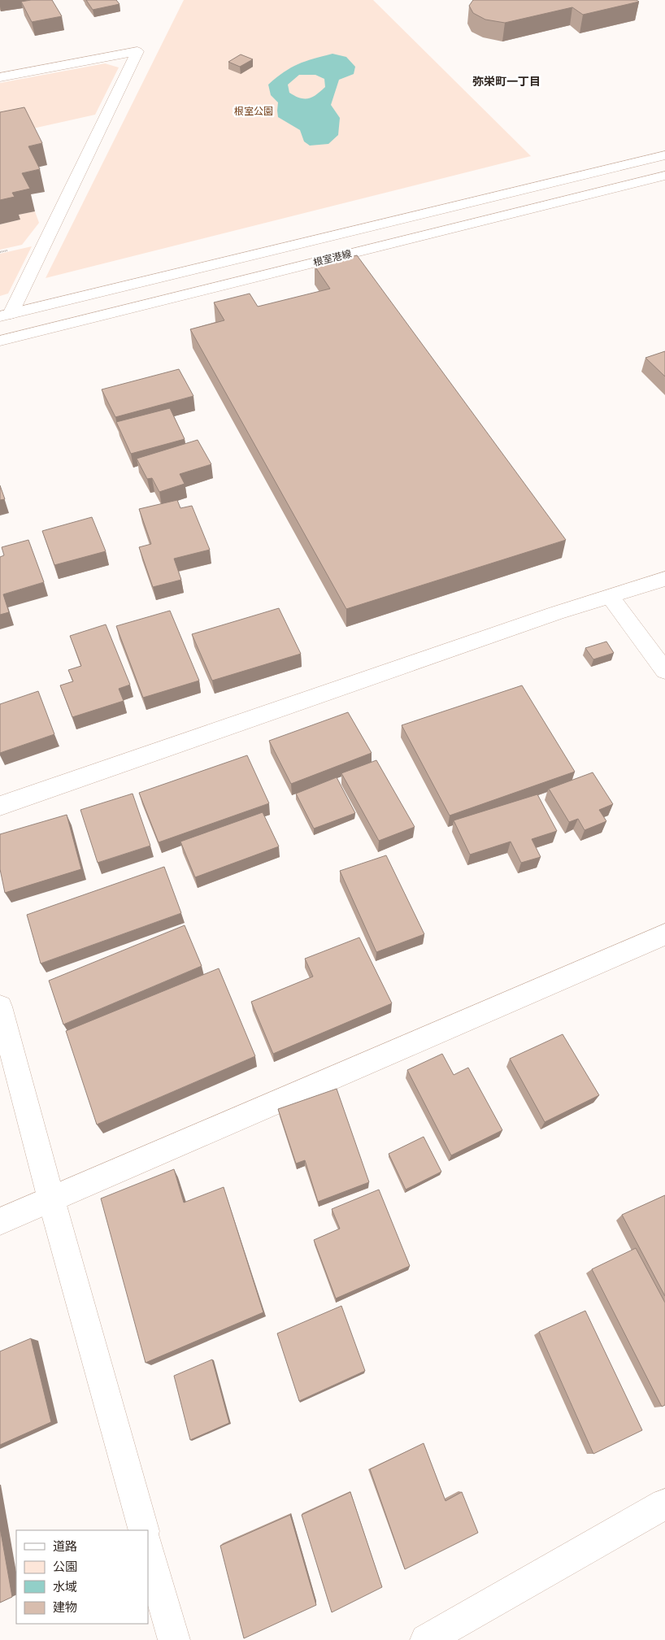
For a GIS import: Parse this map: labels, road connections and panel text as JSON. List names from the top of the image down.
{
  "streets": {
    "street": ["根室港線"]
  },
  "districts": ["弥栄町一丁目"],
  "parks": ["根室公園"],
  "legend": [
    "道路",
    "公園",
    "水域",
    "建物"
  ]
}
